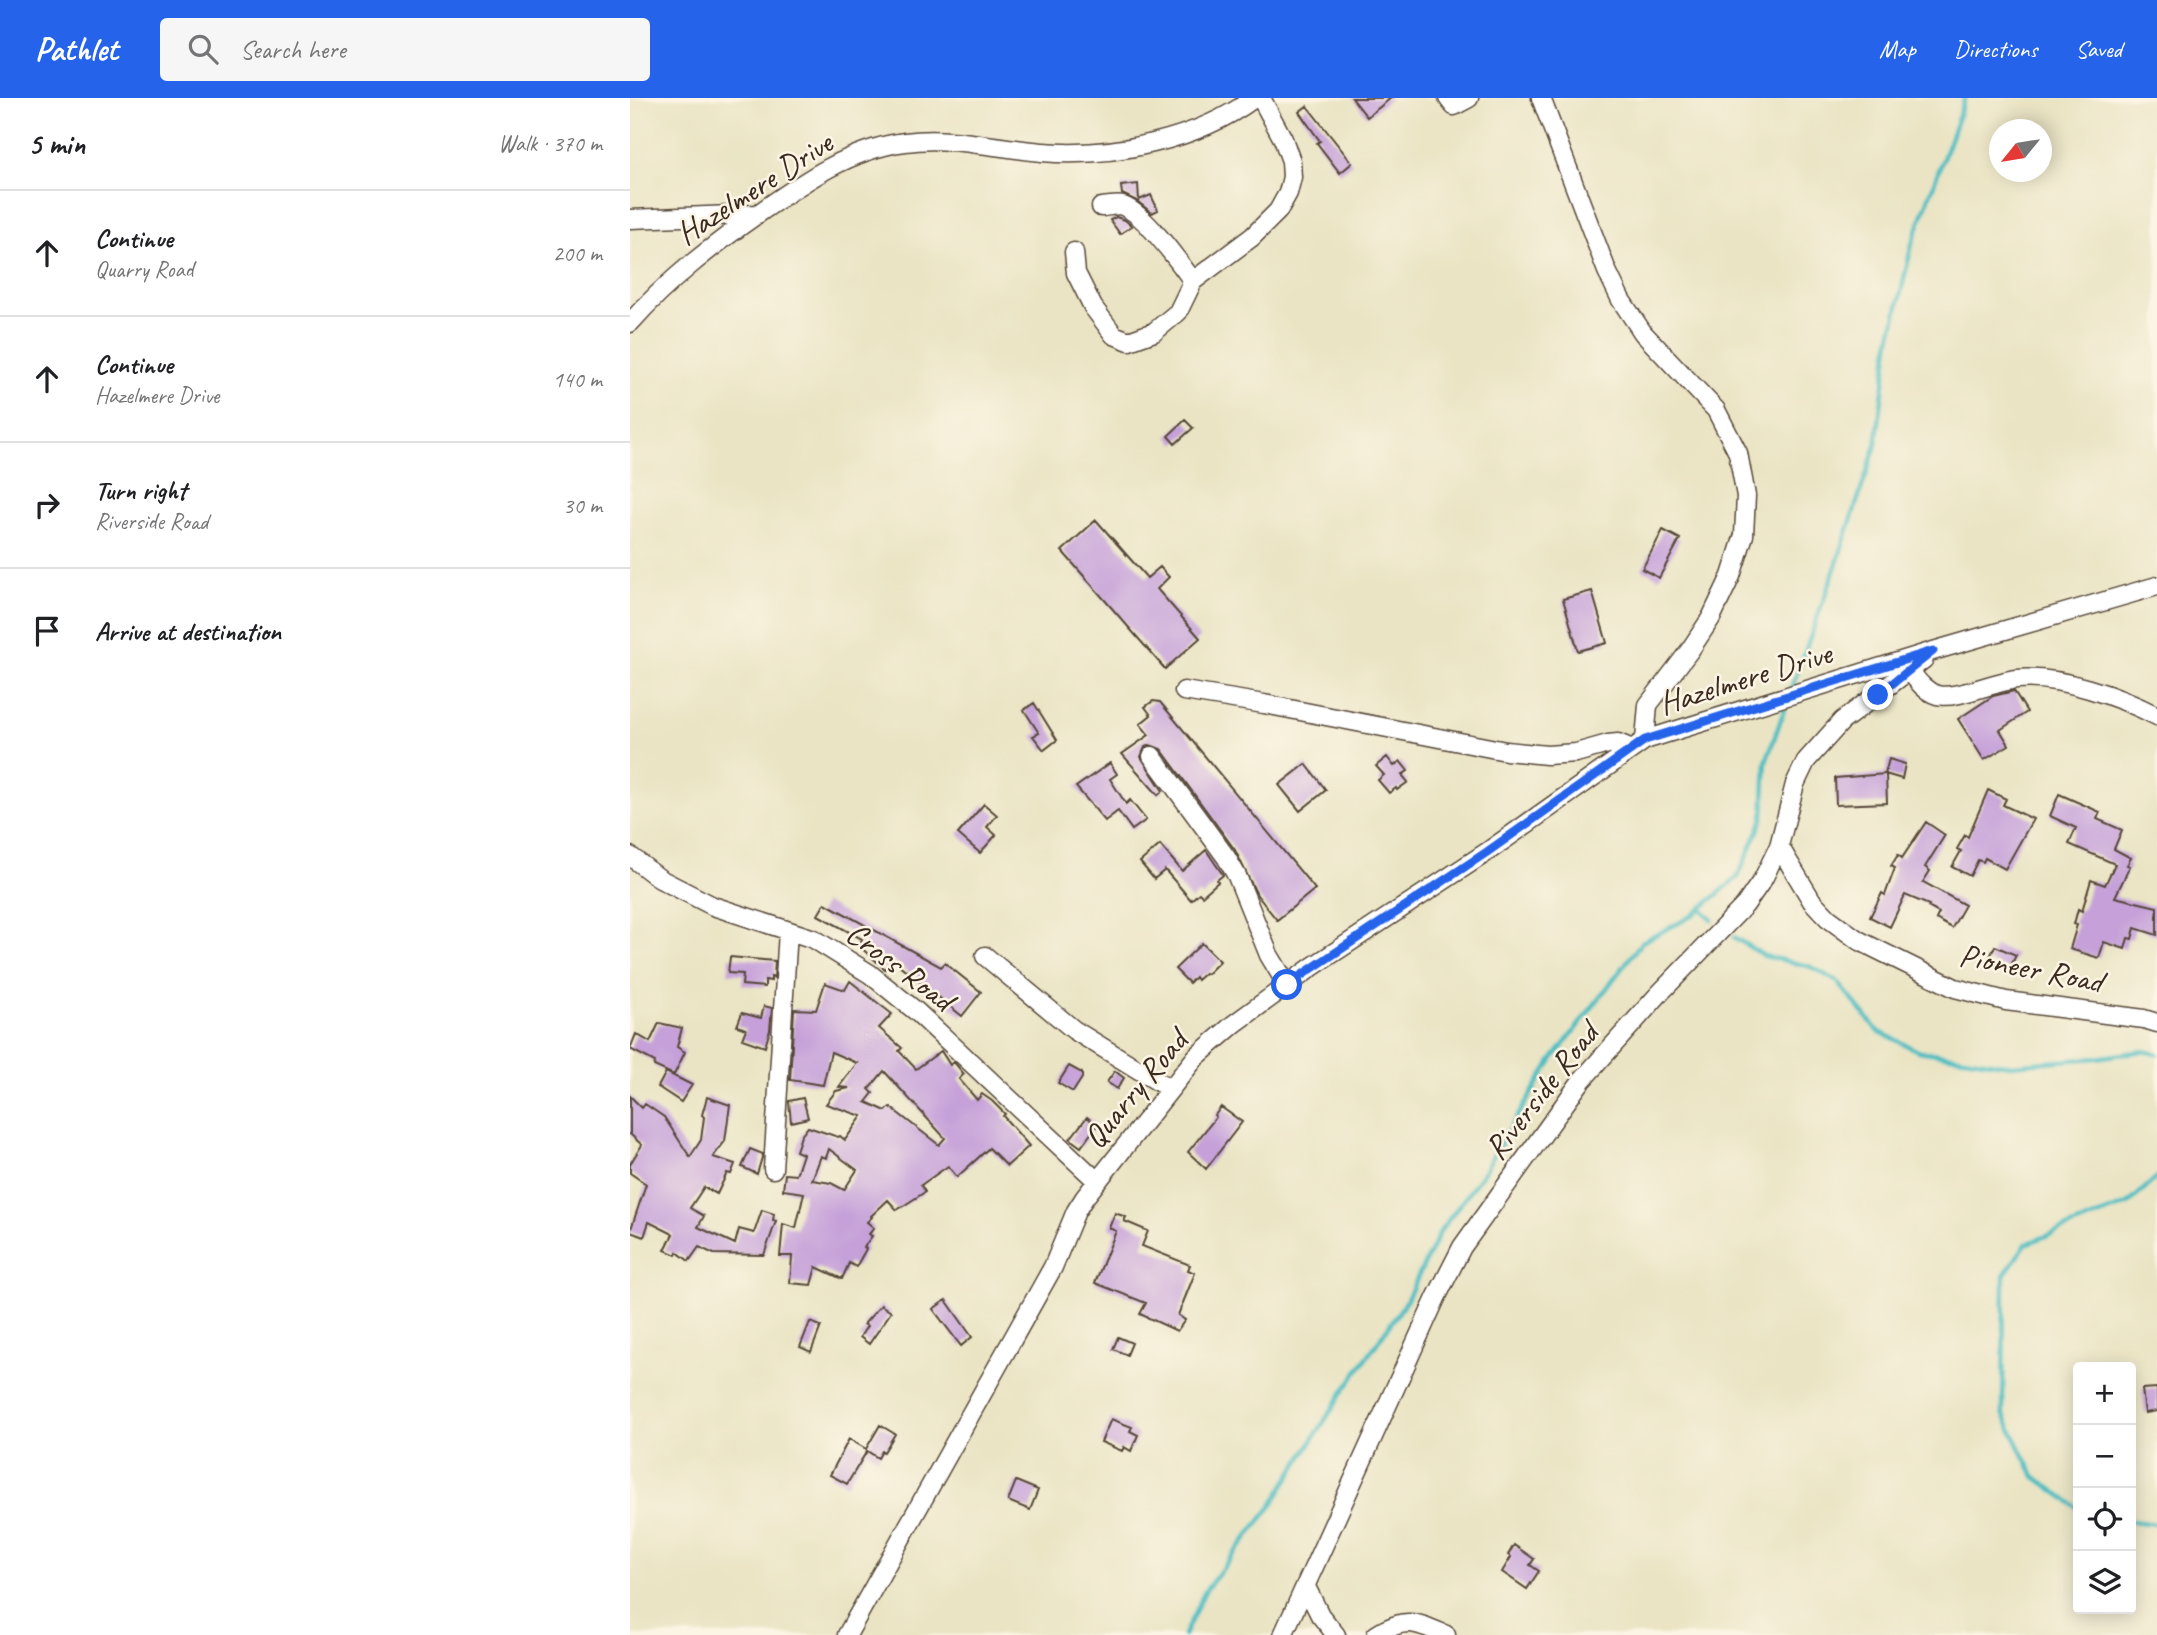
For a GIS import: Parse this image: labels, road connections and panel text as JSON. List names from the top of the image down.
{
  "streets": {
    "street": [
      "Hazelmere Drive",
      "Cross Road",
      "Pioneer Road",
      "Quarry Road",
      "Riverside Road"
    ]
  },
  "crossings": [
    ["Hazelmere Drive", "Quarry Road"],
    ["Hazelmere Drive", "Riverside Road"],
    ["Cross Road", "Quarry Road"],
    ["Pioneer Road", "Riverside Road"]
  ],
  "north": "bottom left",
  "page": {
    "header": "Pathlet",
    "search": "Search here",
    "nav": ["Map", "Directions", "Saved"],
    "heading": ["5 min", "Walk · 370 m"],
    "list": [
      ["Continue", "Quarry Road", "200 m"],
      ["Continue", "Hazelmere Drive", "140 m"],
      ["Turn right", "Riverside Road", "30 m"],
      "Arrive at destination"
    ],
    "map_buttons": ["+", "−"]
  }
}
